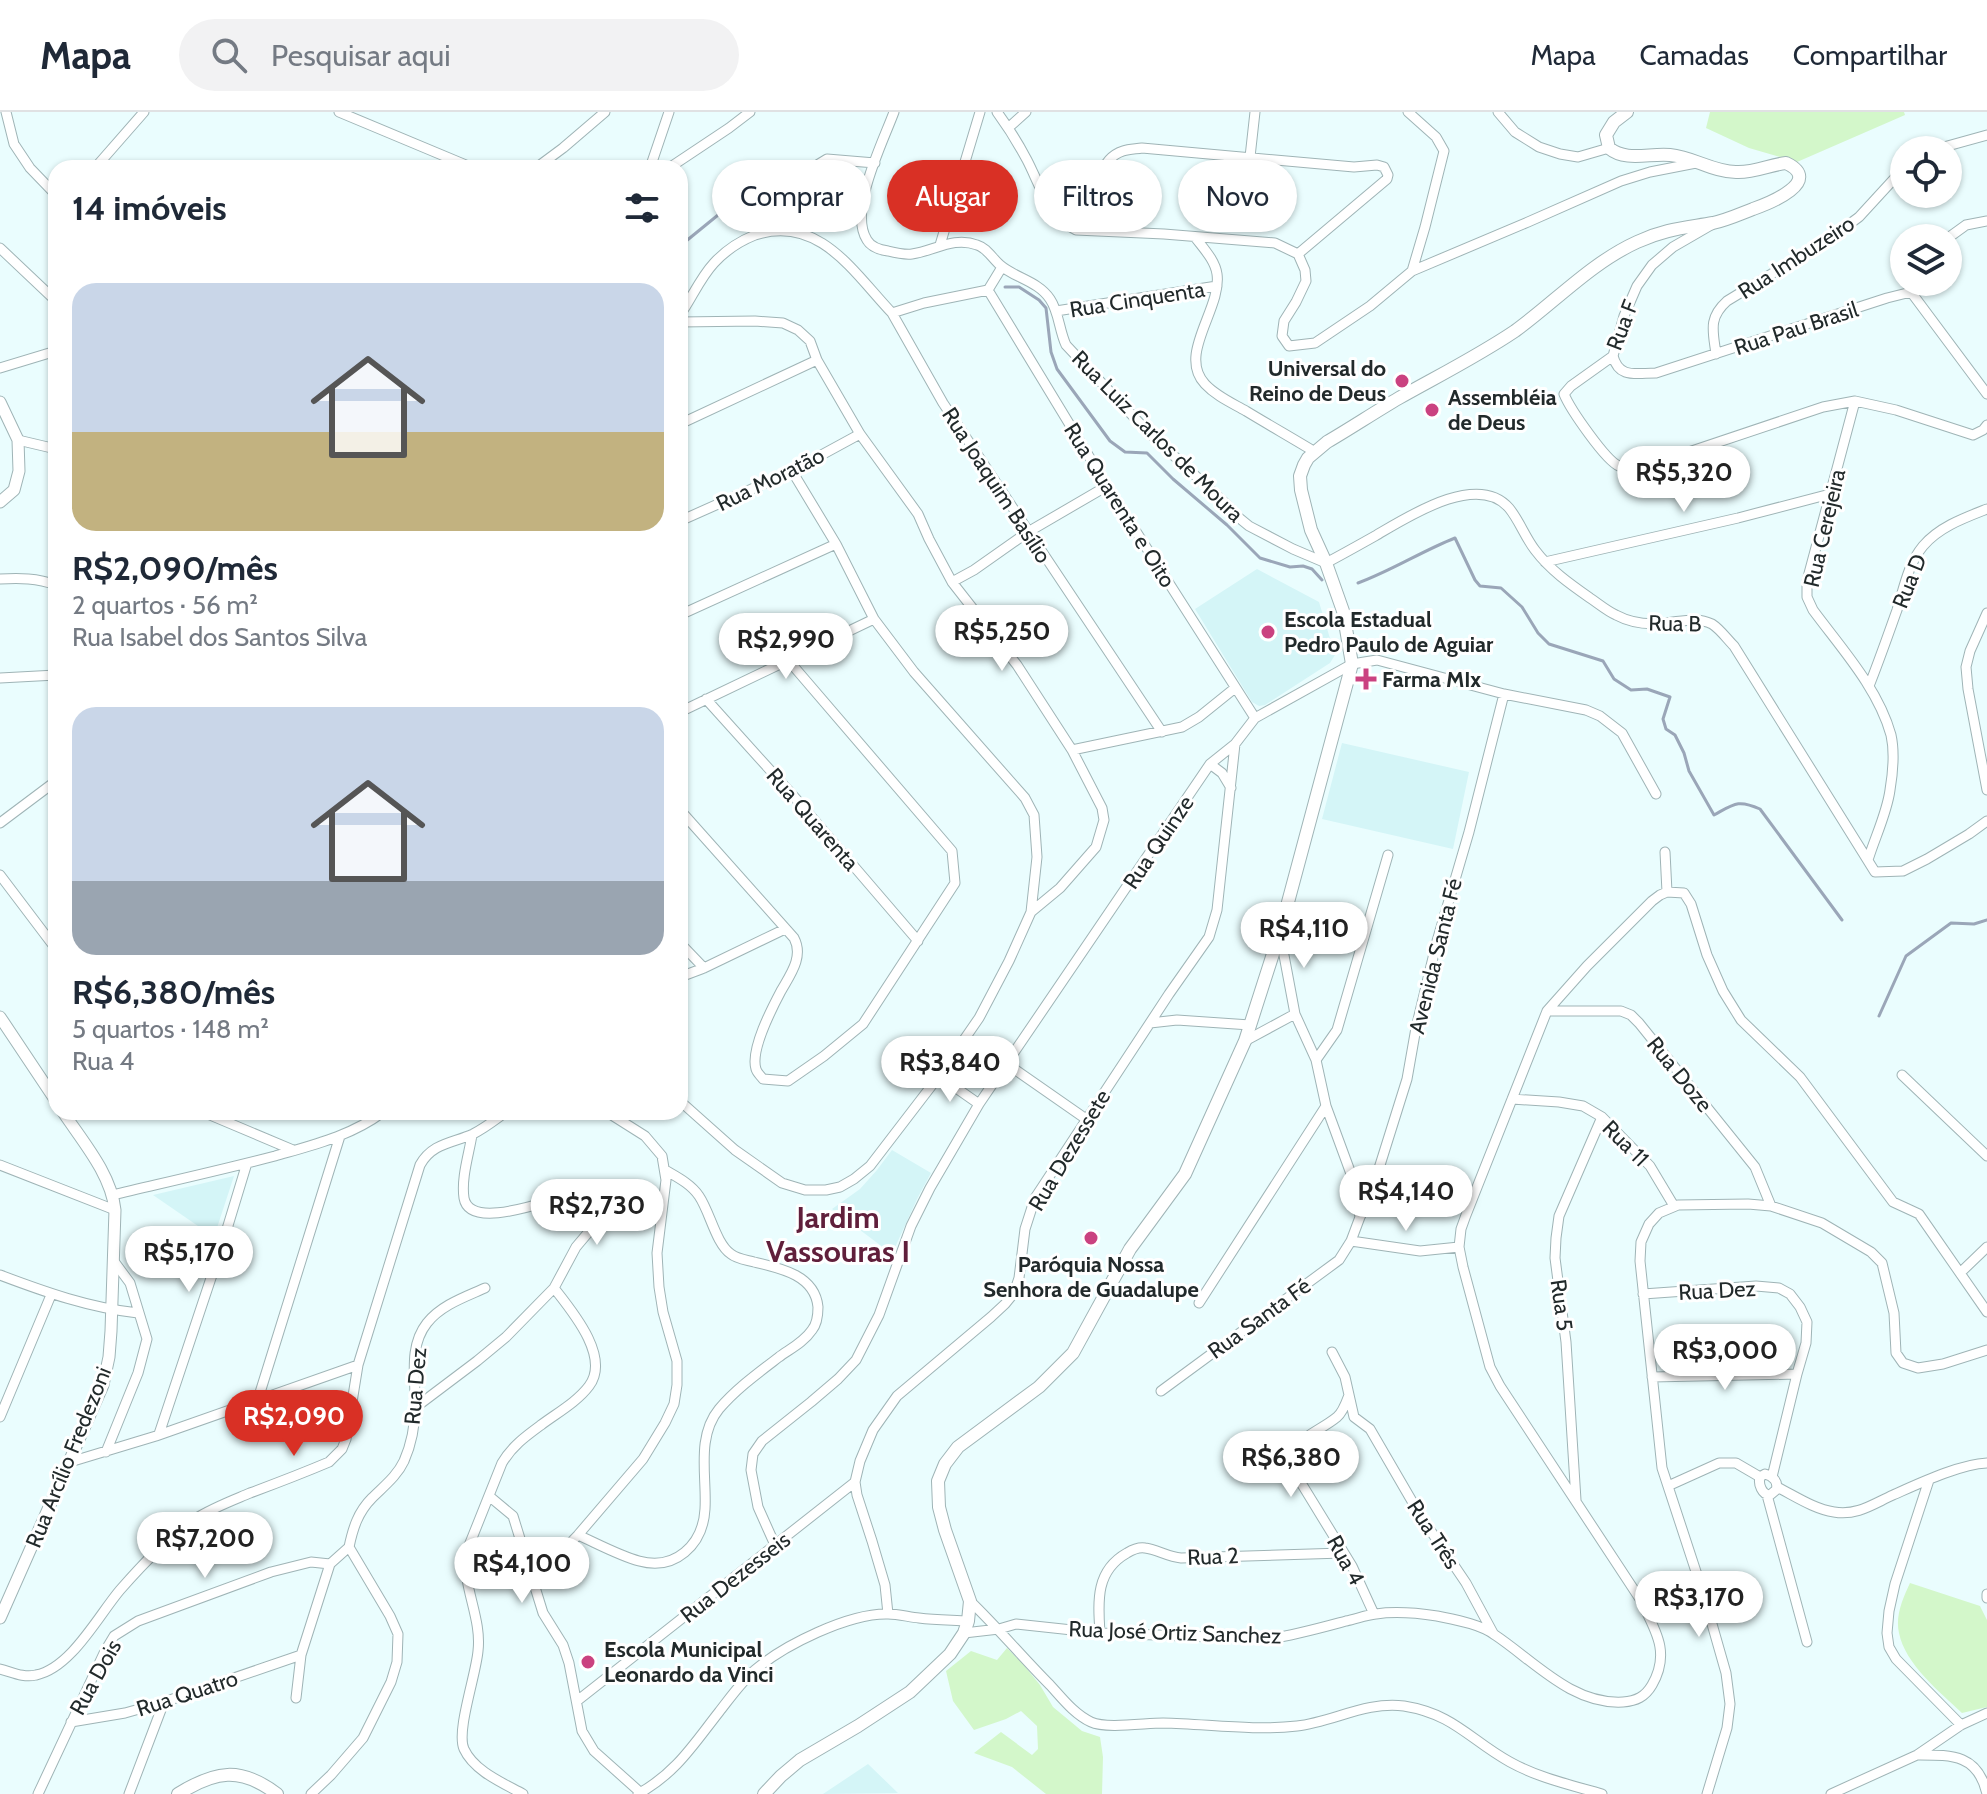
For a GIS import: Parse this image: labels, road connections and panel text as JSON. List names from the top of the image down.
{
  "streets": {
    "street": [
      "Rua Imbuzeiro",
      "Rua Cinquenta",
      "Rua F",
      "Rua Pau Brasil",
      "Rua Luiz Carlos de Moura",
      "Rua Moratão",
      "Rua Joaquim Basílio",
      "Rua Quarenta e Oito",
      "Rua Cerejeira",
      "Rua D",
      "Rua B",
      "Rua Quarenta",
      "Rua Quinze",
      "Avenida Santa Fé",
      "Rua Doze",
      "Rua 11",
      "Rua Dezessete",
      "Rua Dez",
      "Rua 5",
      "Rua Santa Fé",
      "Rua Arcílio Fredezoni",
      "Rua Três",
      "Rua 2",
      "Rua 4",
      "Rua Dezesseis",
      "Rua José Ortiz Sanchez",
      "Rua Dois",
      "Rua Quatro"
    ]
  },
  "crossings": [
    ["Rua Imbuzeiro", "Rua Pau Brasil"],
    ["Rua Cinquenta", "Rua Luiz Carlos de Moura"],
    ["Rua F", "Rua Pau Brasil"],
    ["Rua F", "Rua Cerejeira"],
    ["Rua Luiz Carlos de Moura", "Rua B"],
    ["Rua Quarenta e Oito", "Rua Quinze"],
    ["Rua Cerejeira", "Rua D"],
    ["Rua Cerejeira", "Rua B"],
    ["Rua Quinze", "Rua Dezessete"],
    ["Rua Quinze", "Rua Dezesseis"],
    ["Avenida Santa Fé", "Rua Santa Fé"],
    ["Rua Doze", "Rua José Ortiz Sanchez"],
    ["Rua 11", "Rua 5"],
    ["Rua 11", "Rua José Ortiz Sanchez"],
    ["Rua Dezessete", "Rua Dezesseis"],
    ["Rua 5", "Rua José Ortiz Sanchez"],
    ["Rua Três", "Rua 4"],
    ["Rua Três", "Rua José Ortiz Sanchez"],
    ["Rua 2", "Rua 4"],
    ["Rua 2", "Rua José Ortiz Sanchez"],
    ["Rua 4", "Rua José Ortiz Sanchez"],
    ["Rua Dois", "Rua Quatro"]
  ],
  "districts": ["Jardim Vassouras I"],
  "places": {
    "other": [
      "Universal do Reino de Deus",
      "Assembléia de Deus",
      "Escola Estadual Pedro Paulo de Aguiar",
      "Paróquia Nossa Senhora de Guadalupe",
      "Escola Municipal Leonardo da Vinci"
    ],
    "health": ["Farma MIx"]
  },
  "page": {
    "header": "Mapa",
    "search": "Pesquisar aqui",
    "nav": ["Mapa", "Camadas", "Compartilhar"],
    "chip": [
      "Comprar",
      "Alugar",
      "Filtros",
      "Novo"
    ],
    "heading": "14 imóveis",
    "list": [
      {
        "name": "R$2,090/mês",
        "note": "2 quartos · 56 m² · Rua Isabel dos Santos Silva"
      },
      {
        "name": "R$6,380/mês",
        "note": "5 quartos · 148 m² · Rua 4"
      }
    ],
    "price": [
      "R$5,320",
      "R$5,250",
      "R$2,990",
      "R$4,110",
      "R$3,840",
      "R$4,140",
      "R$2,730",
      "R$5,170",
      "R$3,000",
      "R$2,090",
      "R$6,380",
      "R$7,200",
      "R$4,100",
      "R$3,170"
    ]
  }
}
